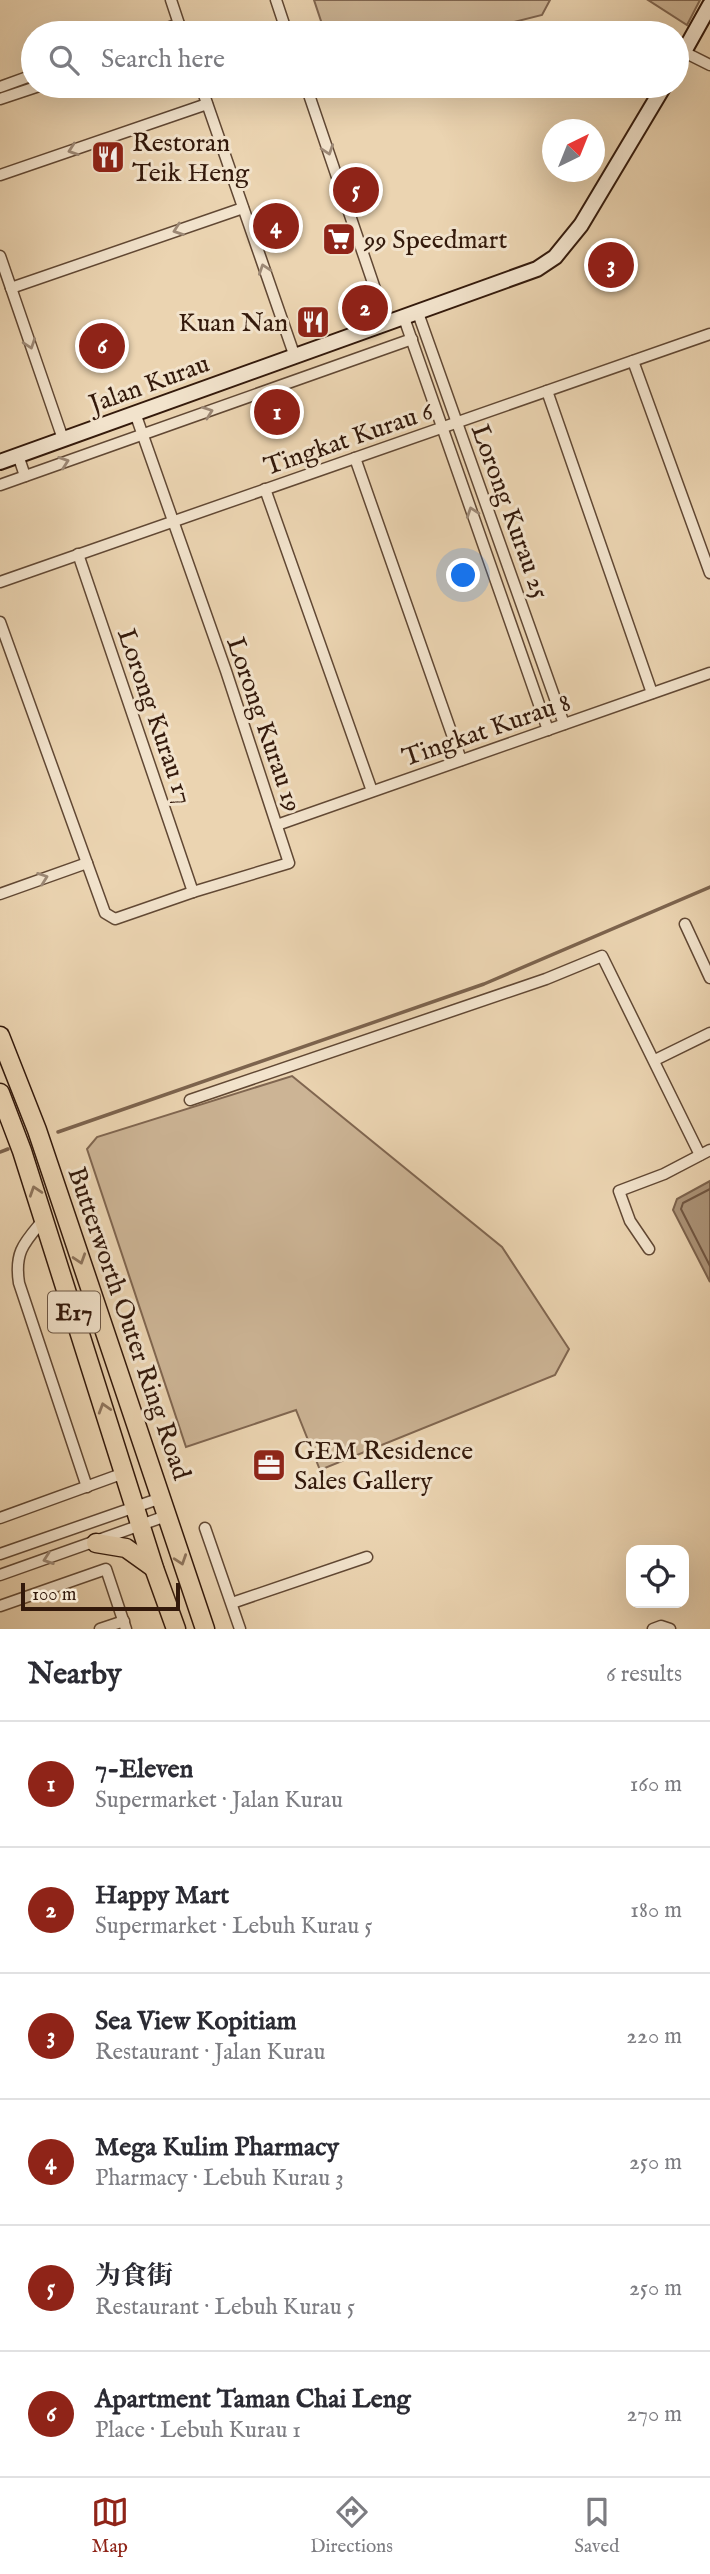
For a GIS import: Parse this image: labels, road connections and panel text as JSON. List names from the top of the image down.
{
  "streets": {
    "highway": ["E17", "Butterworth Outer Ring Road"],
    "street": [
      "Jalan Kurau",
      "Tingkat Kurau 6",
      "Lorong Kurau 25",
      "Lorong Kurau 17",
      "Lorong Kurau 19",
      "Tingkat Kurau 8"
    ]
  },
  "crossings": [
    ["Jalan Kurau", "Lorong Kurau 25"],
    ["Jalan Kurau", "Lorong Kurau 19"],
    ["Tingkat Kurau 6", "Lorong Kurau 25"],
    ["Tingkat Kurau 6", "Lorong Kurau 17"],
    ["Tingkat Kurau 6", "Lorong Kurau 19"],
    ["Lorong Kurau 25", "Tingkat Kurau 8"],
    ["Lorong Kurau 17", "Lorong Kurau 19"],
    ["Lorong Kurau 19", "Tingkat Kurau 8"]
  ],
  "places": {
    "restaurant": ["Restoran Teik Heng", "Kuan Nan"],
    "supermarket": ["99 Speedmart"],
    "office": ["GEM Residence Sales Gallery"]
  },
  "scale_bar": "100 m",
  "north": "top right",
  "page": {
    "search": "Search here",
    "pins": [
      "5",
      "4",
      "3",
      "2",
      "6",
      "1"
    ],
    "scale": "100 m",
    "heading": ["Nearby", "6 results"],
    "list": [
      {
        "mark": "1",
        "name": "7-Eleven",
        "note": "Supermarket · Jalan Kurau",
        "value": "160 m"
      },
      {
        "mark": "2",
        "name": "Happy Mart",
        "note": "Supermarket · Lebuh Kurau 5",
        "value": "180 m"
      },
      {
        "mark": "3",
        "name": "Sea View Kopitiam",
        "note": "Restaurant · Jalan Kurau",
        "value": "220 m"
      },
      {
        "mark": "4",
        "name": "Mega Kulim Pharmacy",
        "note": "Pharmacy · Lebuh Kurau 3",
        "value": "250 m"
      },
      {
        "mark": "5",
        "name": "为食街",
        "note": "Restaurant · Lebuh Kurau 5",
        "value": "250 m"
      },
      {
        "mark": "6",
        "name": "Apartment Taman Chai Leng",
        "note": "Place · Lebuh Kurau 1",
        "value": "270 m"
      }
    ],
    "nav": ["Map", "Directions", "Saved"]
  }
}
